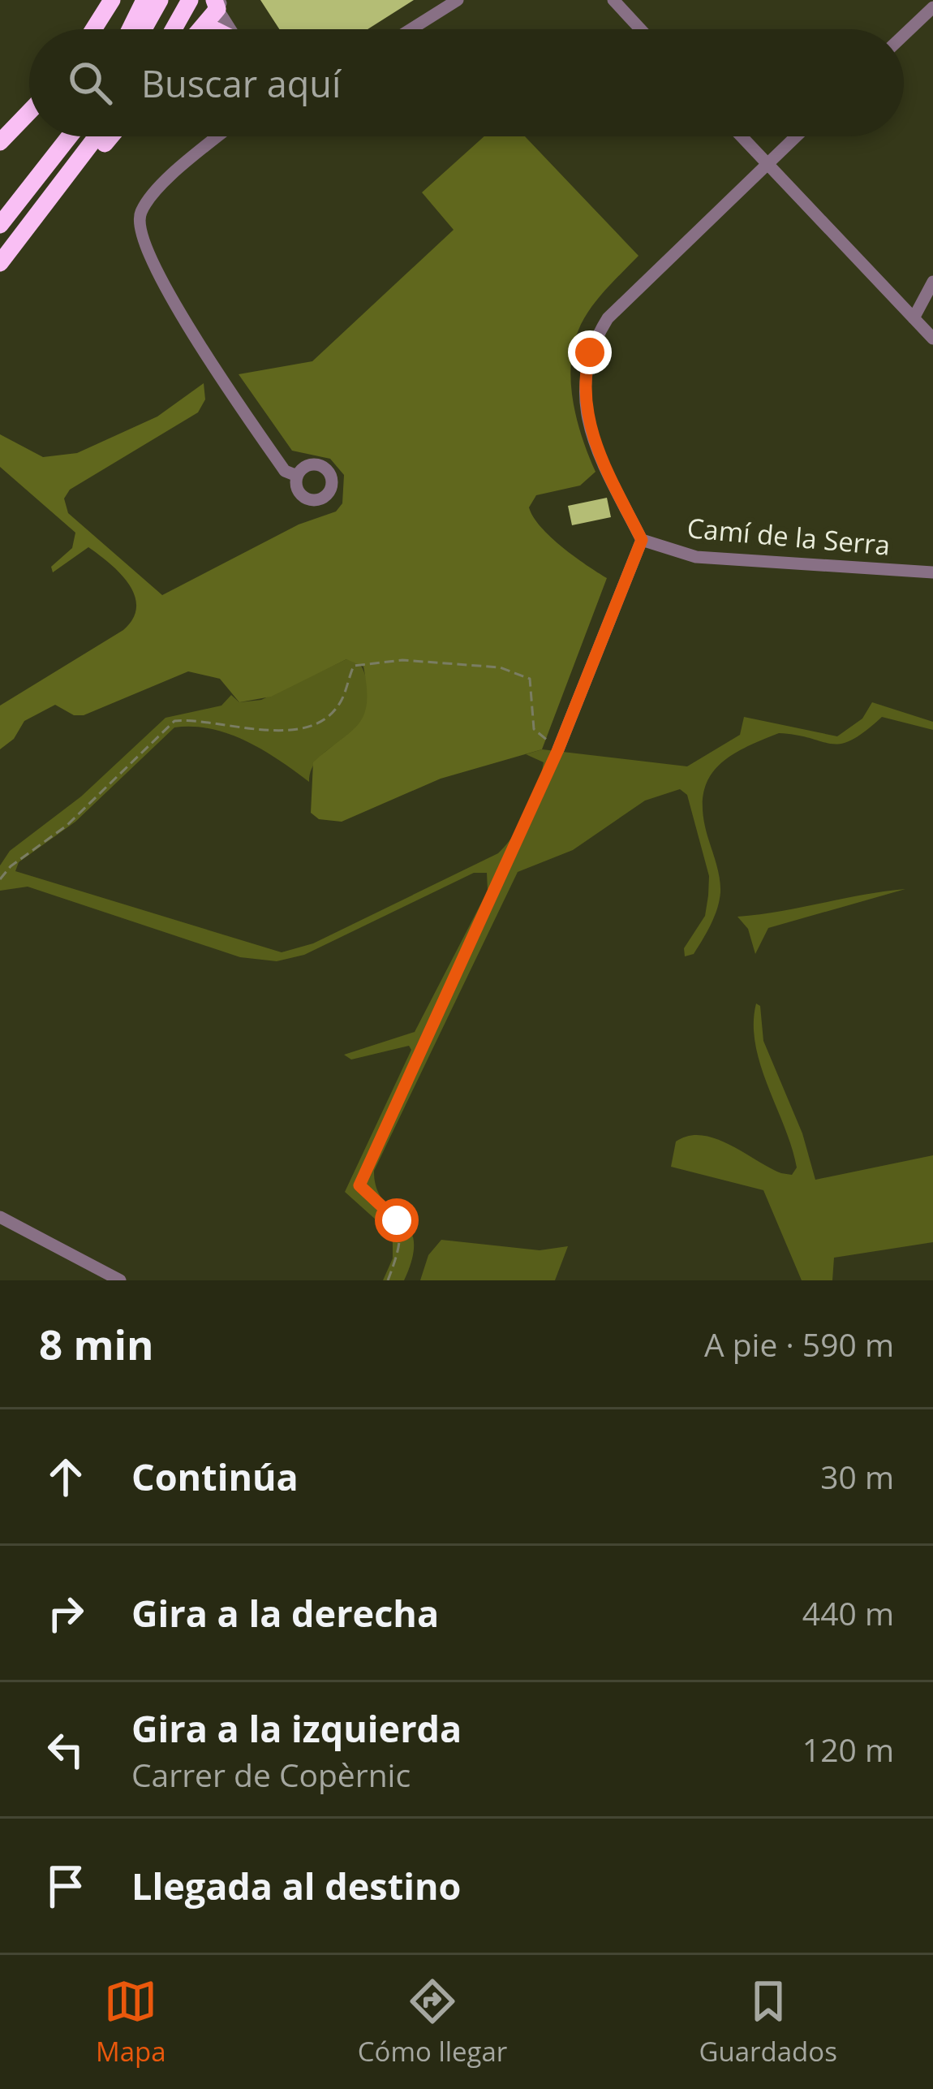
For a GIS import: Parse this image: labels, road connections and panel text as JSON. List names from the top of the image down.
{
  "streets": {
    "street": ["Camí de la Serra"]
  },
  "page": {
    "search": "Buscar aquí",
    "heading": ["8 min", "A pie · 590 m"],
    "list": [
      ["Continúa", "30 m"],
      ["Gira a la derecha", "440 m"],
      ["Gira a la izquierda", "Carrer de Copèrnic", "120 m"],
      "Llegada al destino"
    ],
    "nav": ["Mapa", "Cómo llegar", "Guardados"]
  }
}
